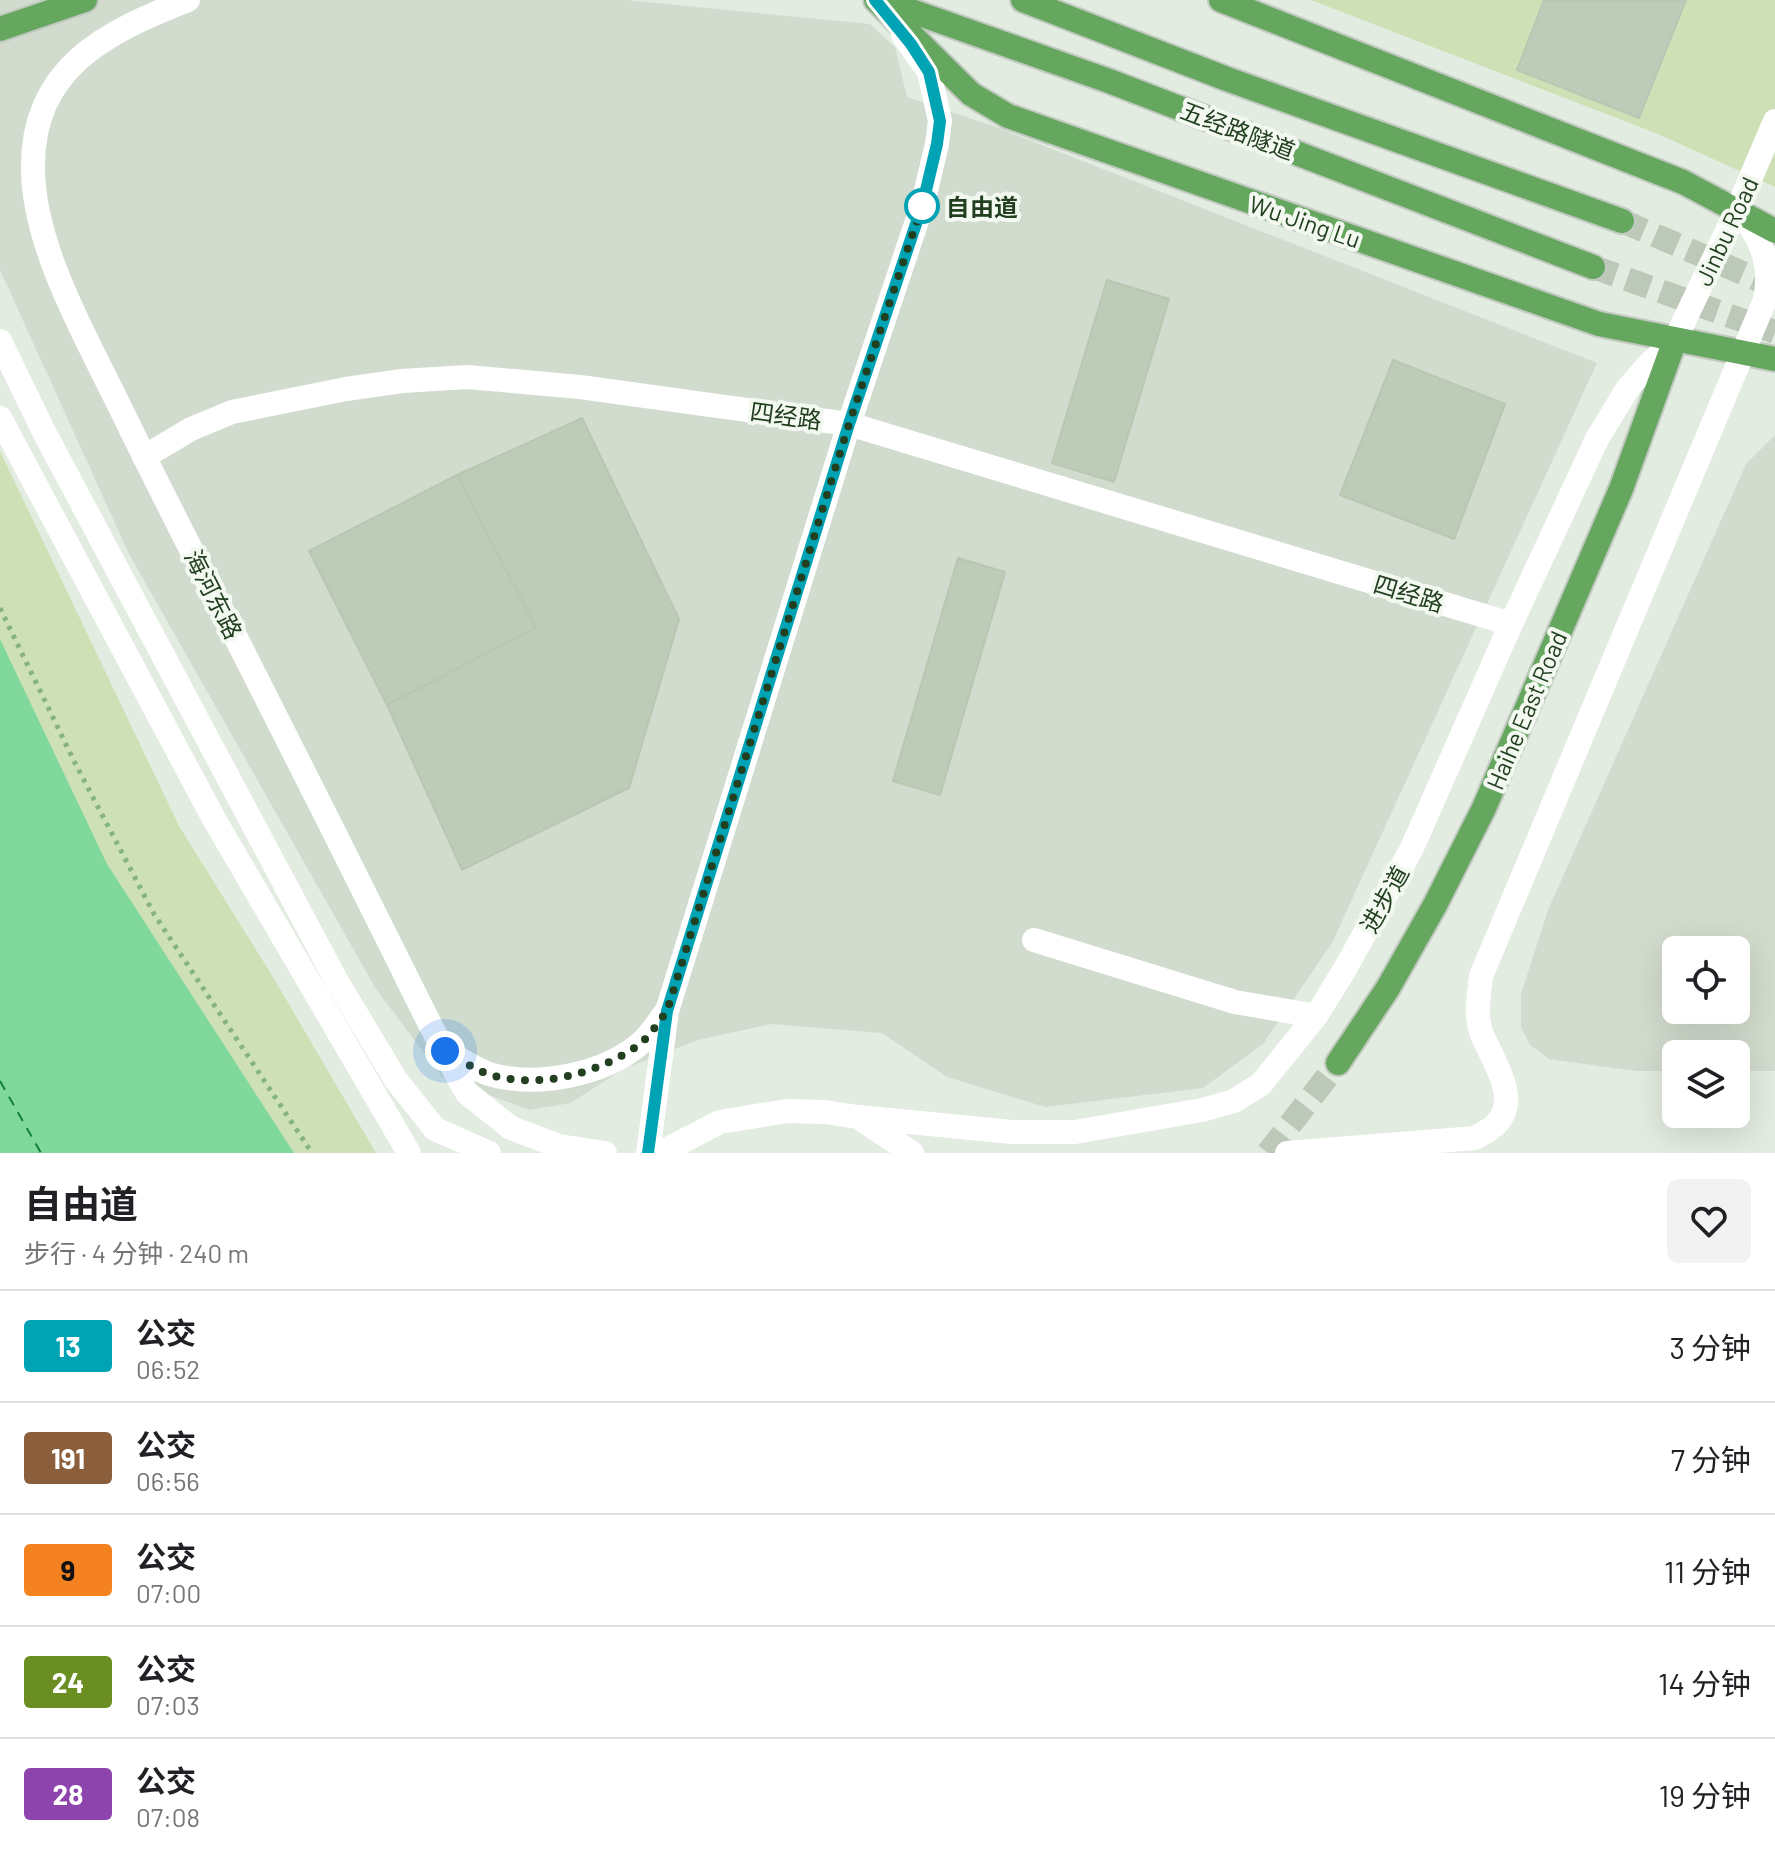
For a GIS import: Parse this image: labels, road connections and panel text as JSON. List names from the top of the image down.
{
  "streets": {
    "main road": ["五经路隧道", "Wu Jing Lu", "Haihe East Road"],
    "street": [
      "Jinbu Road",
      "四经路",
      "海河东路",
      "进步道"
    ]
  },
  "crossings": [
    ["五经路隧道", "Wu Jing Lu"],
    ["Wu Jing Lu", "Jinbu Road"],
    ["Wu Jing Lu", "Haihe East Road"],
    ["Wu Jing Lu", "进步道"],
    ["Jinbu Road", "Haihe East Road"],
    ["Jinbu Road", "进步道"],
    ["四经路", "海河东路"],
    ["四经路", "进步道"],
    ["Haihe East Road", "进步道"]
  ],
  "places": ["自由道"],
  "lines": ["bus line 13"],
  "page": {
    "heading": ["自由道", "步行 · 4 分钟 · 240 m"],
    "list": [
      {
        "mark": "13",
        "name": "公交",
        "note": "06:52",
        "value": "3 分钟"
      },
      {
        "mark": "191",
        "name": "公交",
        "note": "06:56",
        "value": "7 分钟"
      },
      {
        "mark": "9",
        "name": "公交",
        "note": "07:00",
        "value": "11 分钟"
      },
      {
        "mark": "24",
        "name": "公交",
        "note": "07:03",
        "value": "14 分钟"
      },
      {
        "mark": "28",
        "name": "公交",
        "note": "07:08",
        "value": "19 分钟"
      }
    ]
  }
}
